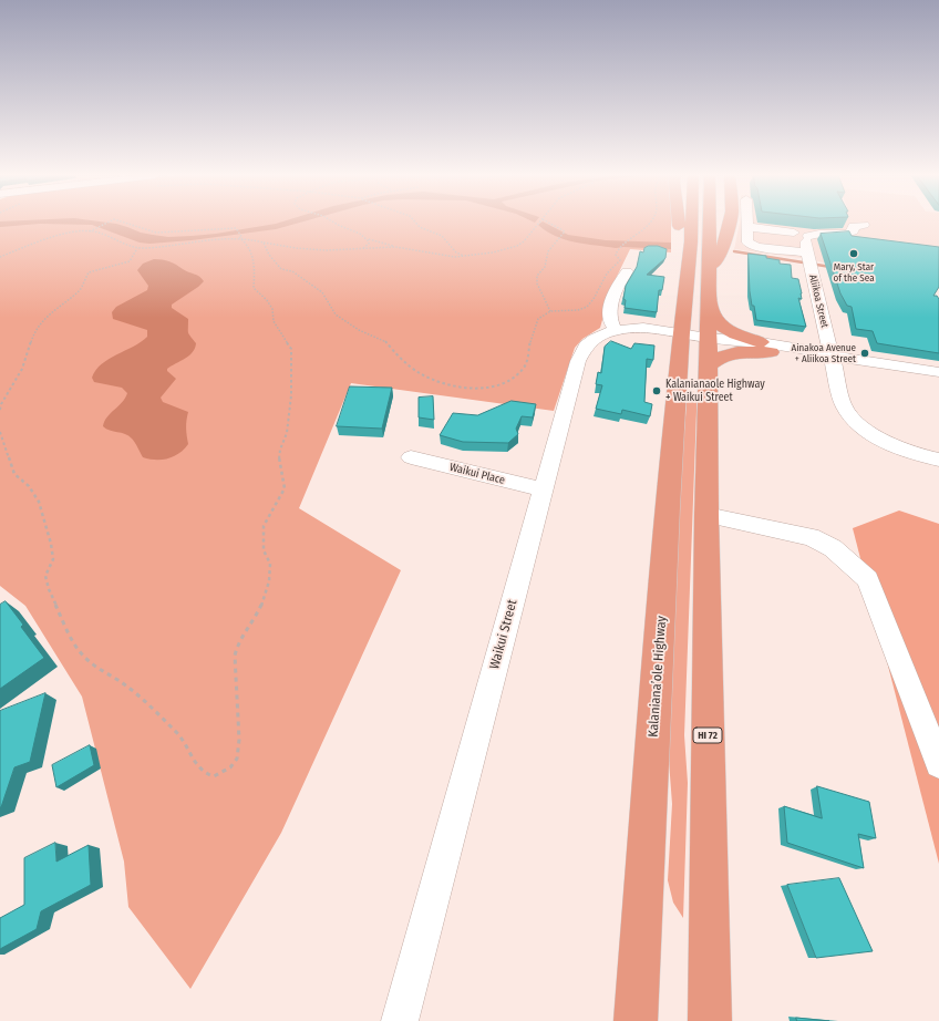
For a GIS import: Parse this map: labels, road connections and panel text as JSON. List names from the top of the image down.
{
  "streets": {
    "highway": ["Kalaniana’ole Highway", "HI 72"],
    "street": ["Aliikoa Street", "Waikui Place", "Waikui Street"]
  },
  "crossings": [
    ["Aliikoa Street", "Waikui Street"],
    ["Waikui Place", "Waikui Street"],
    ["Waikui Street", "Kalaniana’ole Highway"],
    ["Waikui Street", "HI 72"]
  ],
  "places": ["Mary, Star of the Sea", "Ainakoa Avenue + Aliikoa Street", "Kalanianaole Highway + Waikui Street"]
}
